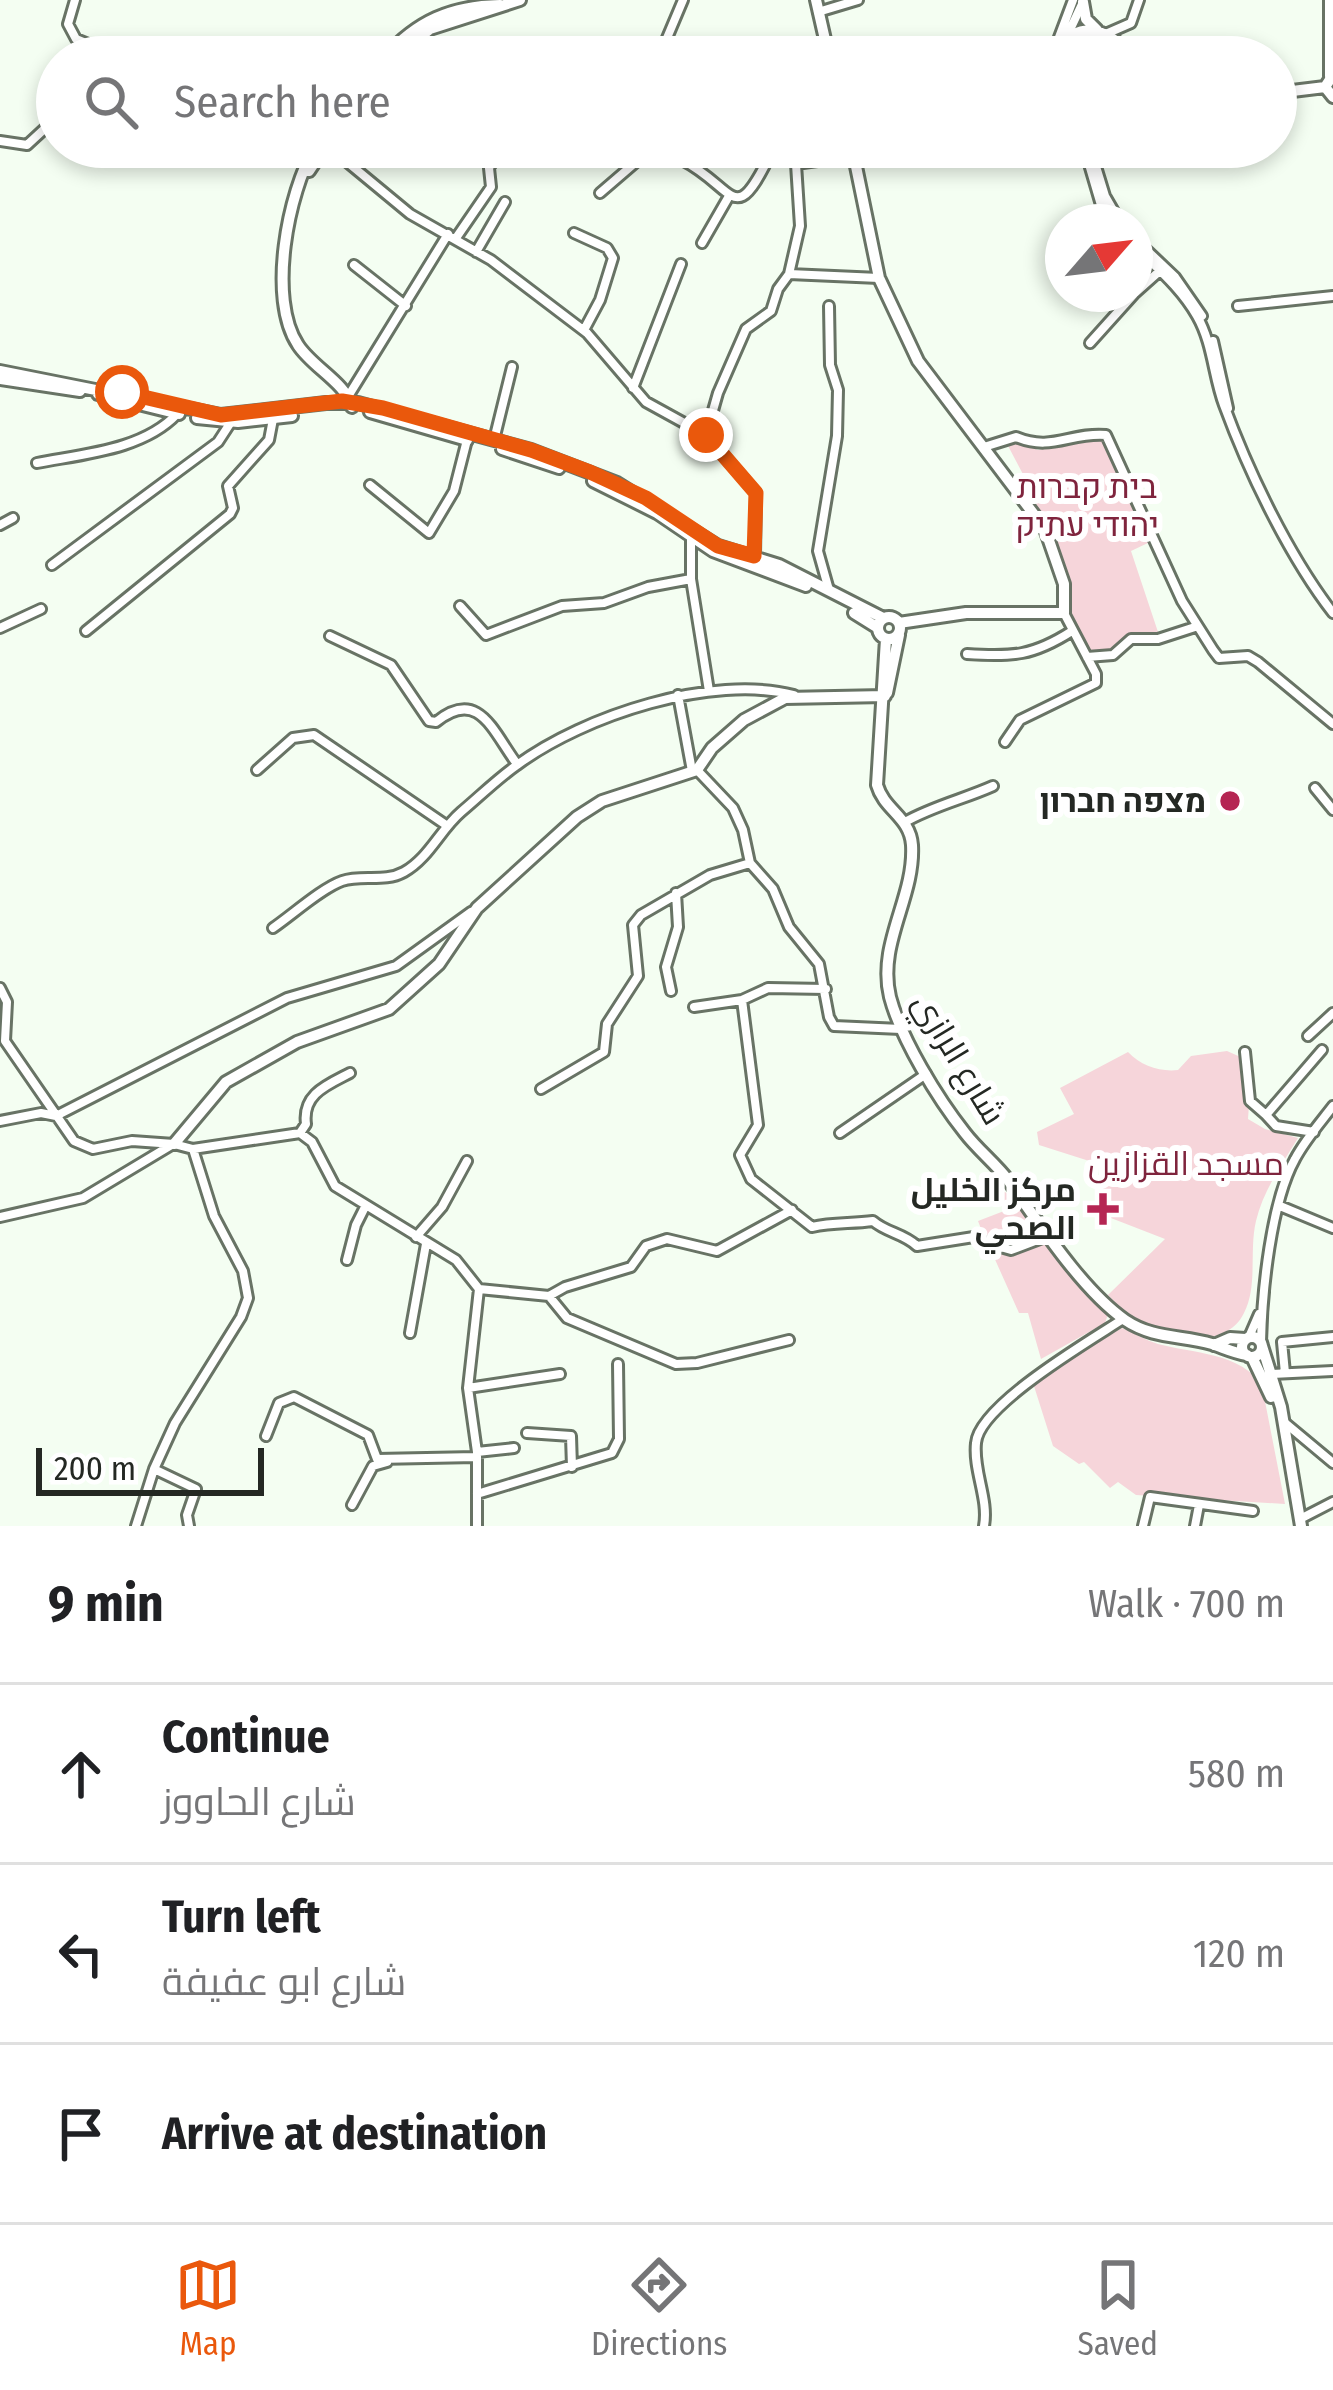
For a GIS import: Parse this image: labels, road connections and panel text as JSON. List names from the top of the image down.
{
  "streets": {
    "main road": ["شارع الرازي"]
  },
  "parks": ["בית קברות יהודי עתיק", "مسجد القزازين"],
  "places": {
    "other": ["מצפה חברון"],
    "health": ["مركز الخليل الصحي"]
  },
  "scale_bar": "200 m",
  "north": "top right",
  "page": {
    "search": "Search here",
    "scale": "200 m",
    "heading": ["9 min", "Walk · 700 m"],
    "list": [
      ["Continue", "شارع الحاووز", "580 m"],
      ["Turn left", "شارع ابو عفيفة", "120 m"],
      "Arrive at destination"
    ],
    "nav": ["Map", "Directions", "Saved"]
  }
}
